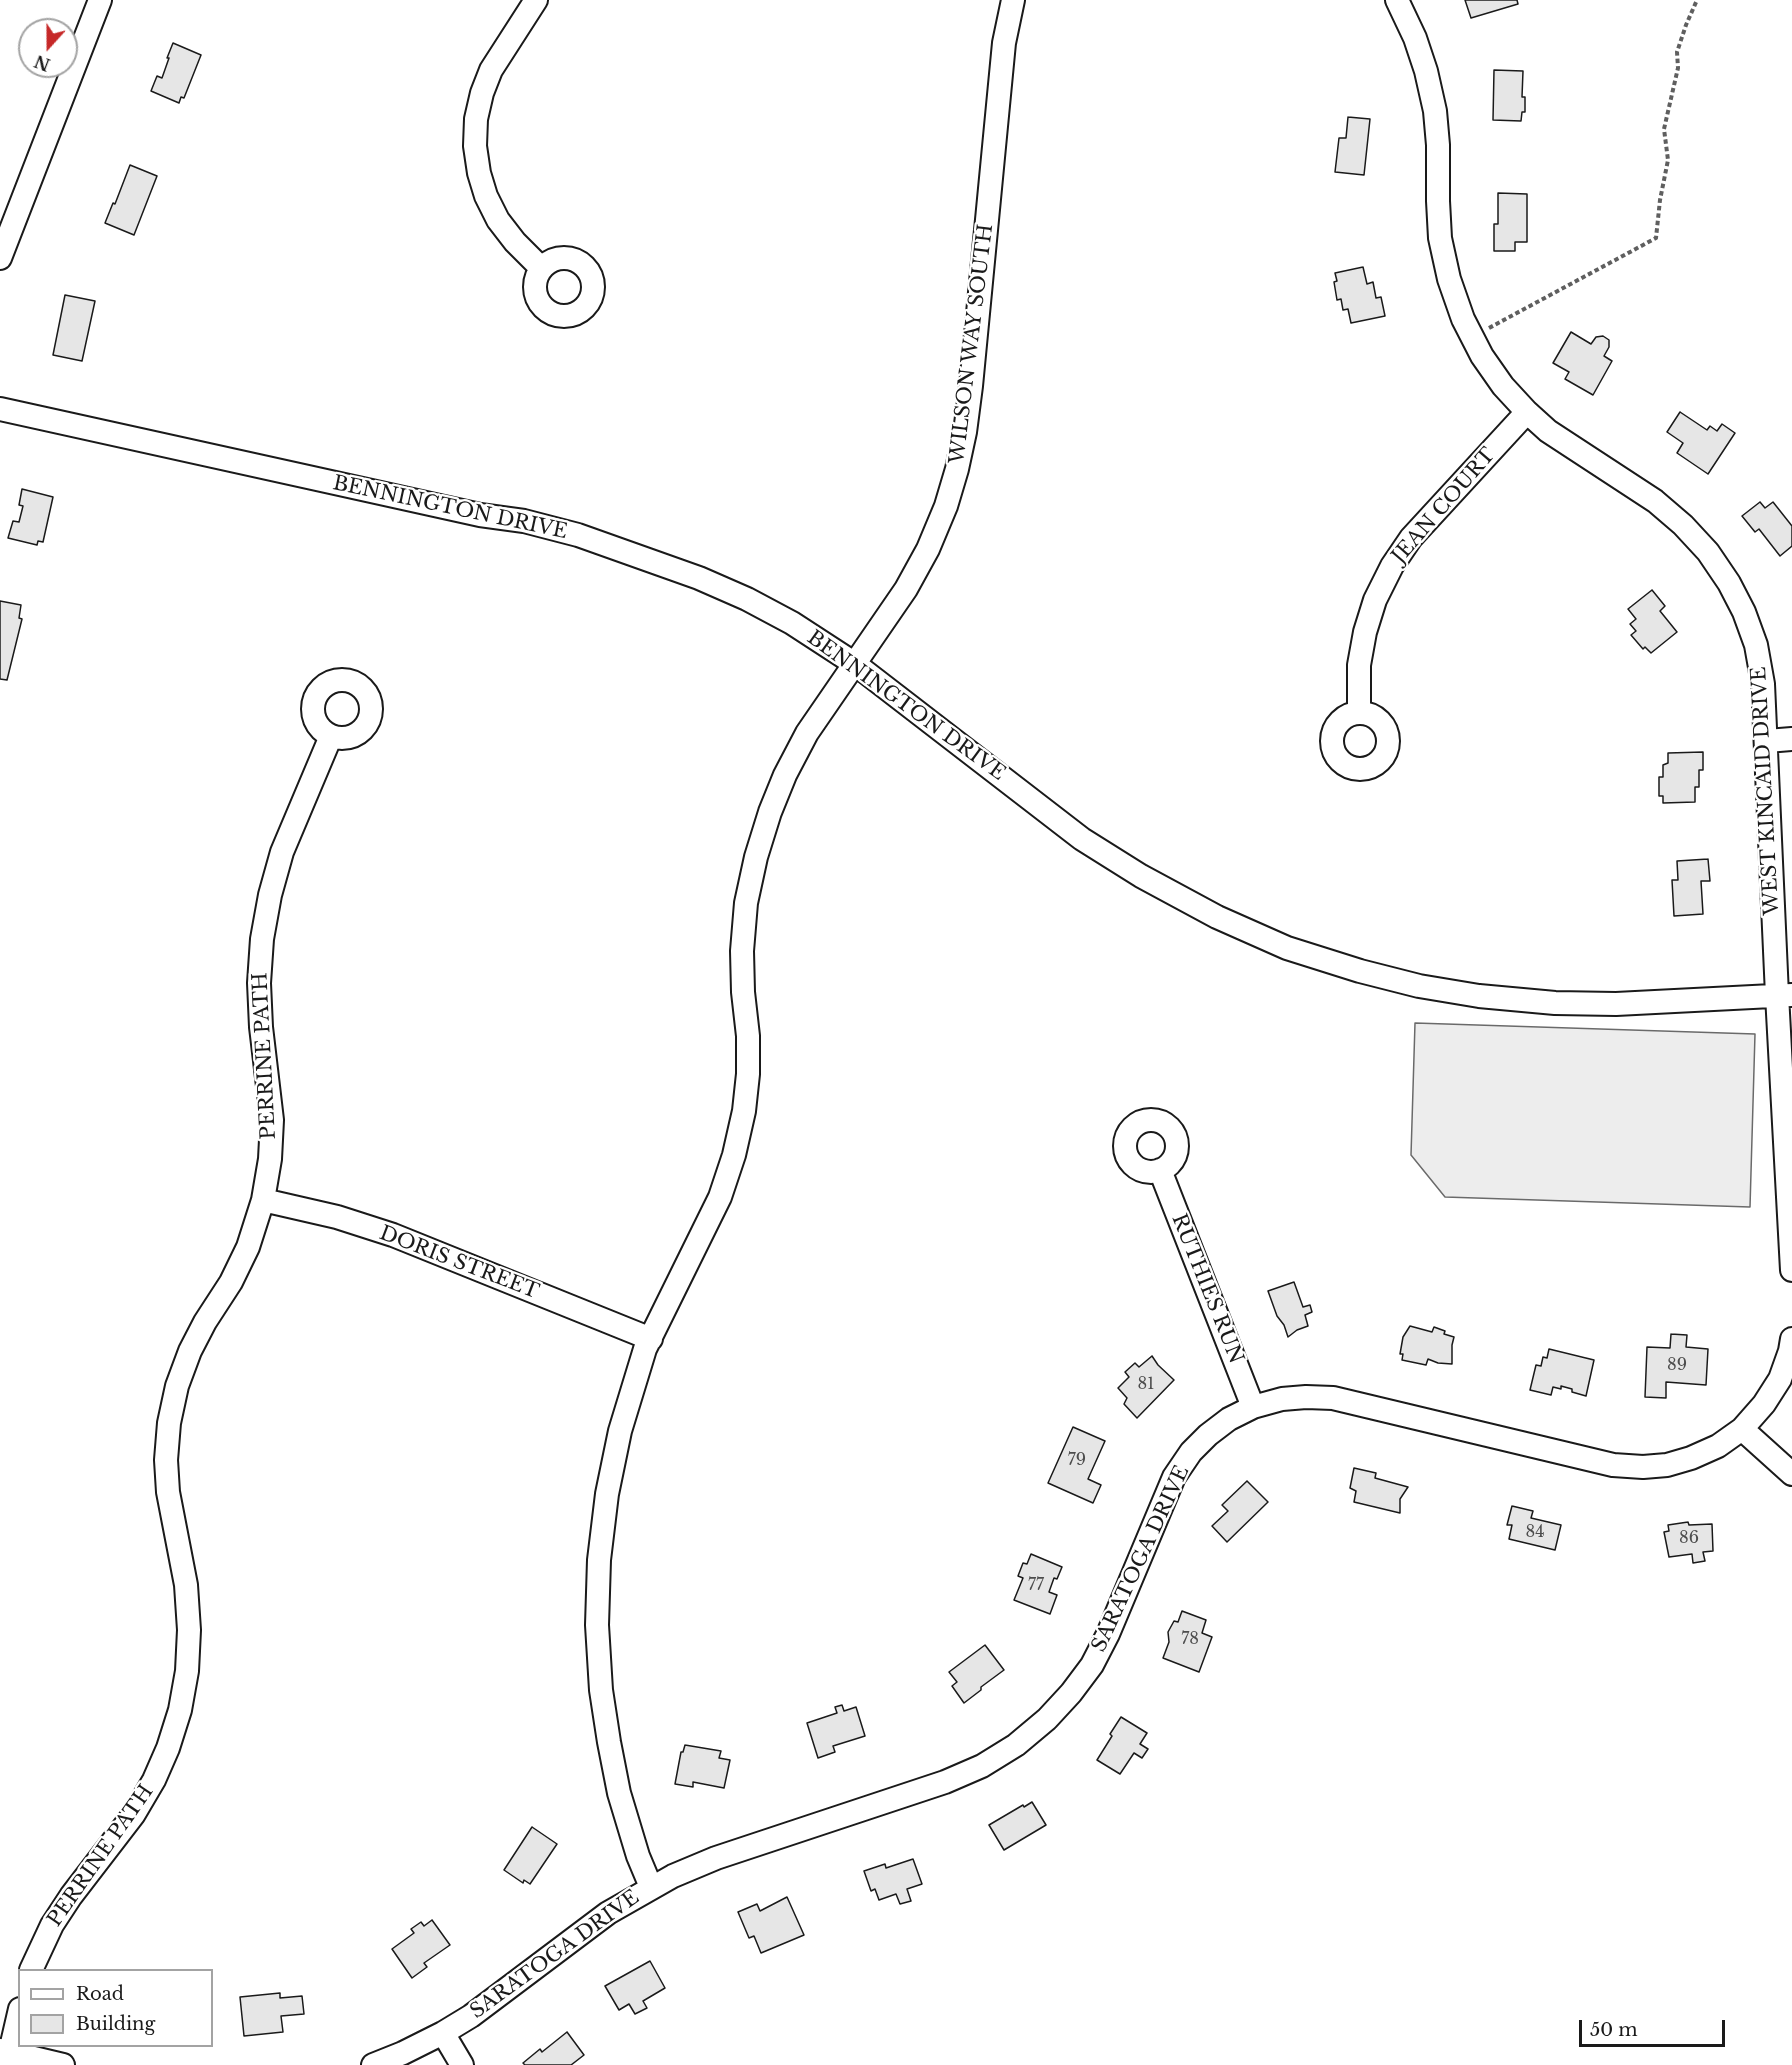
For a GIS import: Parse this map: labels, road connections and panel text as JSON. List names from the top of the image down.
{
  "streets": {
    "street": [
      "WILSON WAY SOUTH",
      "JEAN COURT",
      "BENNINGTON DRIVE",
      "WEST KINCAID DRIVE",
      "PERRINE PATH",
      "DORIS STREET",
      "RUTHIES RUN",
      "SARATOGA DRIVE"
    ]
  },
  "crossings": [
    ["WILSON WAY SOUTH", "BENNINGTON DRIVE"],
    ["WILSON WAY SOUTH", "DORIS STREET"],
    ["WILSON WAY SOUTH", "SARATOGA DRIVE"],
    ["JEAN COURT", "WEST KINCAID DRIVE"],
    ["BENNINGTON DRIVE", "WEST KINCAID DRIVE"],
    ["PERRINE PATH", "DORIS STREET"],
    ["RUTHIES RUN", "SARATOGA DRIVE"]
  ],
  "house_numbers": [
    "89",
    "81",
    "79",
    "84",
    "86",
    "77",
    "78"
  ],
  "legend": ["Road", "Building"],
  "scale_bar": "50 m",
  "north": "bottom"
}
